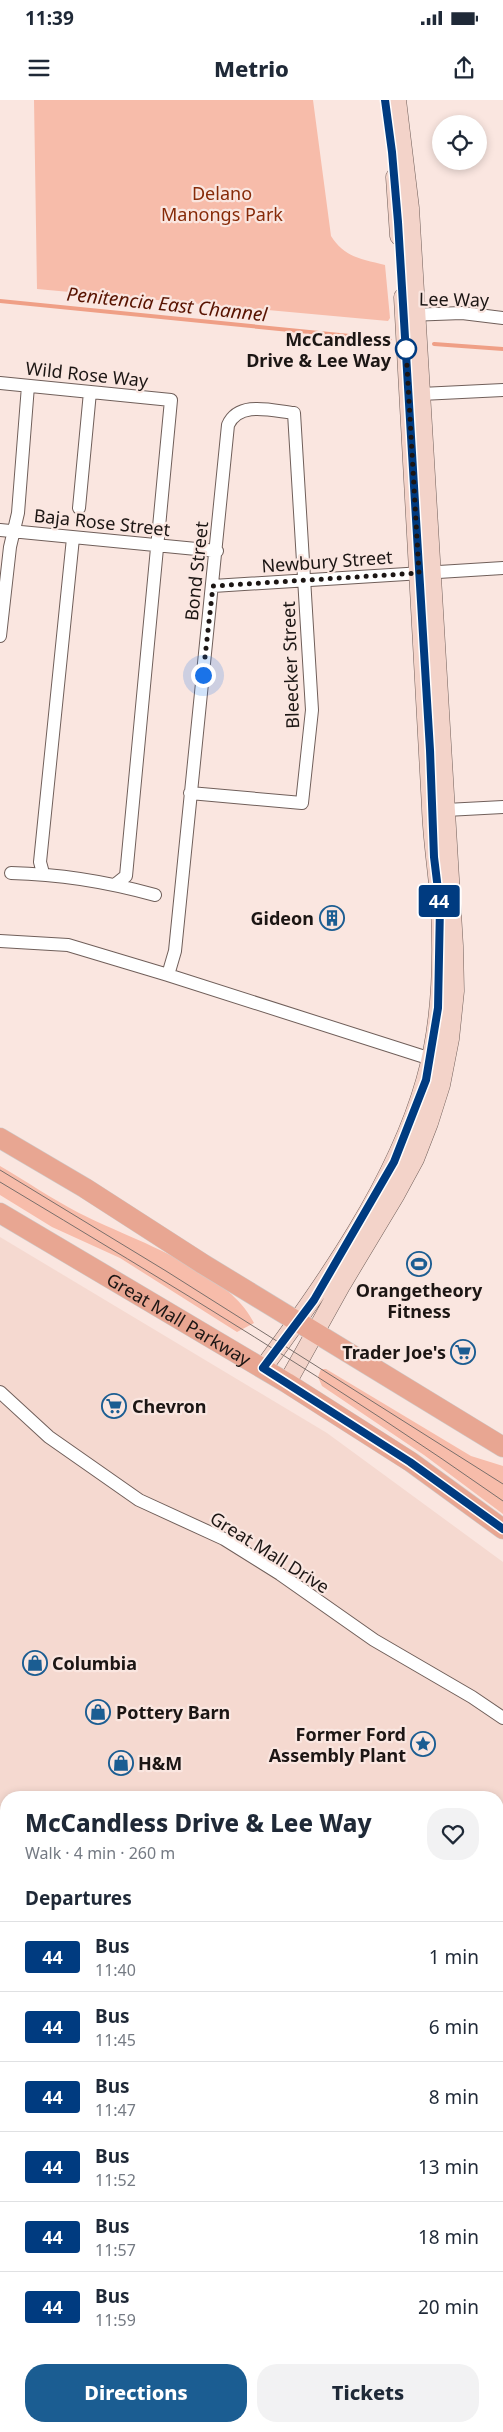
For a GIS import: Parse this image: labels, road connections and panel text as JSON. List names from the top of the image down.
{
  "streets": {
    "main road": ["Great Mall Parkway"],
    "street": [
      "Lee Way",
      "Wild Rose Way",
      "Baja Rose Street",
      "Newbury Street",
      "Bond Street",
      "Bleecker Street",
      "Great Mall Drive"
    ]
  },
  "crossings": [
    ["Wild Rose Way", "Baja Rose Street"],
    ["Baja Rose Street", "Bond Street"],
    ["Newbury Street", "Bond Street"],
    ["Newbury Street", "Bleecker Street"],
    ["Bond Street", "Bleecker Street"]
  ],
  "water": ["Penitencia East Channel"],
  "parks": ["Delano Manongs Park"],
  "places": {
    "other": ["McCandless Drive & Lee Way"],
    "building": ["Gideon"],
    "sports": ["Orangetheory Fitness"],
    "supermarket": ["Trader Joe's", "Chevron"],
    "shop": ["Columbia", "Pottery Barn", "H&M"],
    "place": ["Former Ford Assembly Plant"]
  },
  "lines": ["bus line 44"],
  "page": {
    "status": "11:39",
    "header": "Metrio",
    "on_map": "44",
    "heading": [
      ["McCandless Drive & Lee Way", "Walk · 4 min · 260 m"],
      "Departures"
    ],
    "list": [
      {
        "mark": "44",
        "name": "Bus",
        "note": "11:40",
        "value": "1 min"
      },
      {
        "mark": "44",
        "name": "Bus",
        "note": "11:45",
        "value": "6 min"
      },
      {
        "mark": "44",
        "name": "Bus",
        "note": "11:47",
        "value": "8 min"
      },
      {
        "mark": "44",
        "name": "Bus",
        "note": "11:52",
        "value": "13 min"
      },
      {
        "mark": "44",
        "name": "Bus",
        "note": "11:57",
        "value": "18 min"
      },
      {
        "mark": "44",
        "name": "Bus",
        "note": "11:59",
        "value": "20 min"
      }
    ],
    "buttons": ["Directions", "Tickets"]
  }
}
